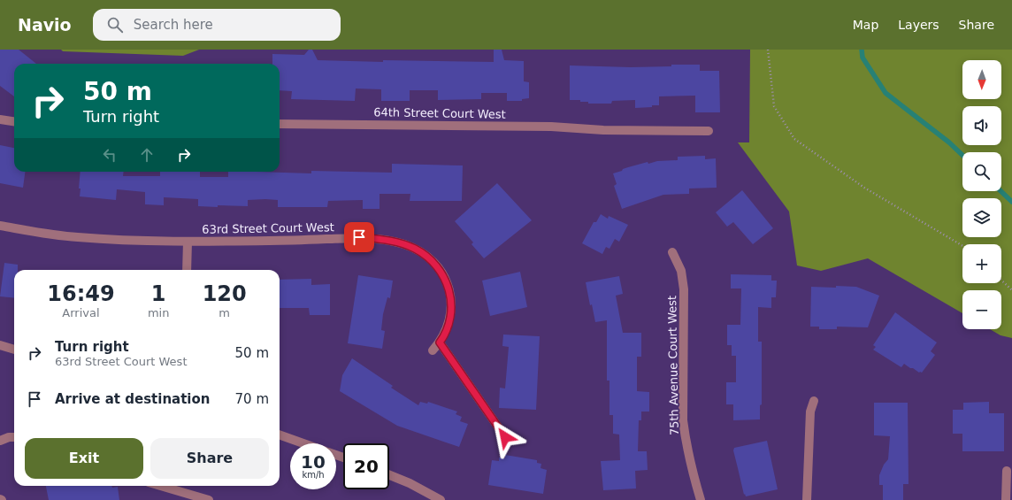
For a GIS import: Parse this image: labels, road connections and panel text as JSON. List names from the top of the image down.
{
  "streets": {
    "street": ["64th Street Court West", "63rd Street Court West", "75th Avenue Court West"]
  },
  "north": "bottom",
  "page": {
    "header": "Navio",
    "search": "Search here",
    "nav": ["Map", "Layers", "Share"],
    "map_buttons": ["+", "−"],
    "turn": ["50 m", "Turn right"],
    "eta": [
      "16:49",
      "Arrival",
      "1",
      "min",
      "120",
      "m"
    ],
    "list": [
      {
        "name": "Turn right",
        "note": "63rd Street Court West",
        "value": "50 m"
      },
      {
        "name": "Arrive at destination",
        "value": "70 m"
      }
    ],
    "buttons": ["Exit", "Share"],
    "speed": "10 km/h",
    "limit": "20"
  }
}
